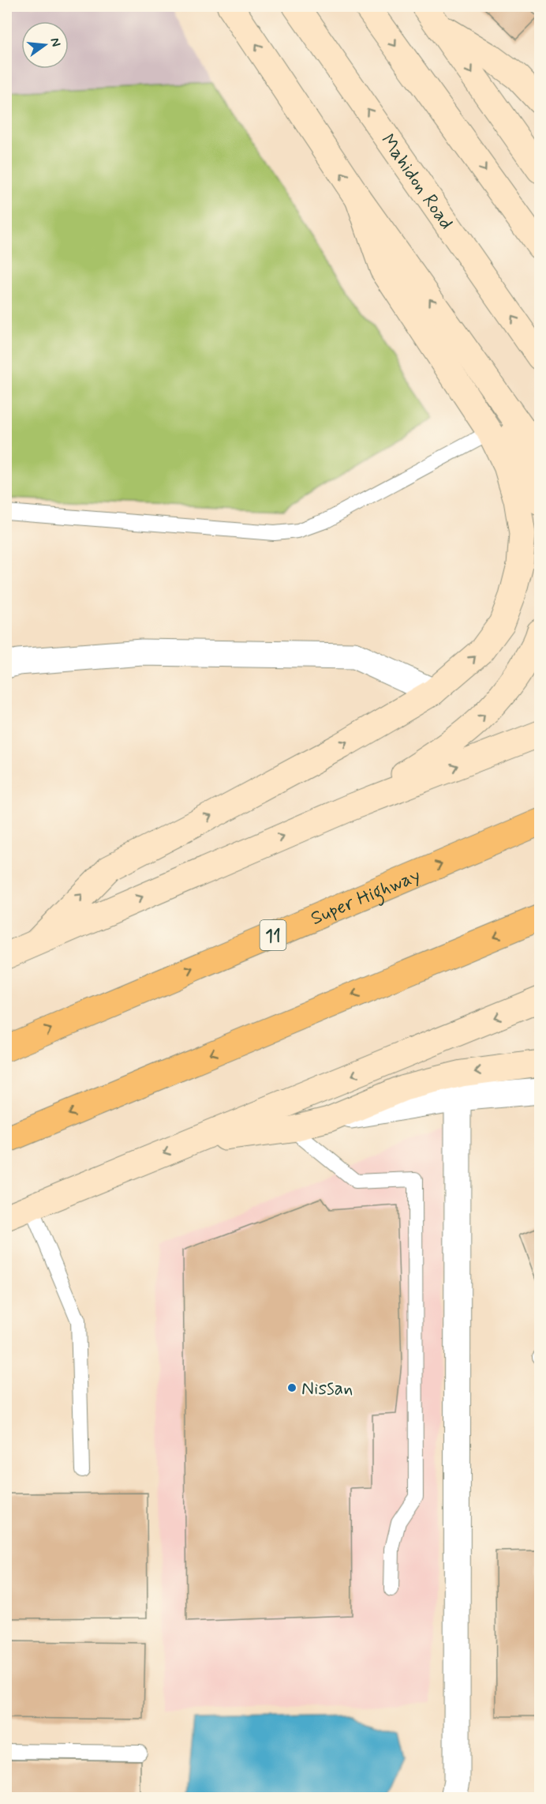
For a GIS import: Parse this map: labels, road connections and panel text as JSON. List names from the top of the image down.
{
  "streets": {
    "highway": ["Super Highway", "11"],
    "main road": ["Mahidon Road"]
  },
  "places": ["Nissan"],
  "north": "right"
}
